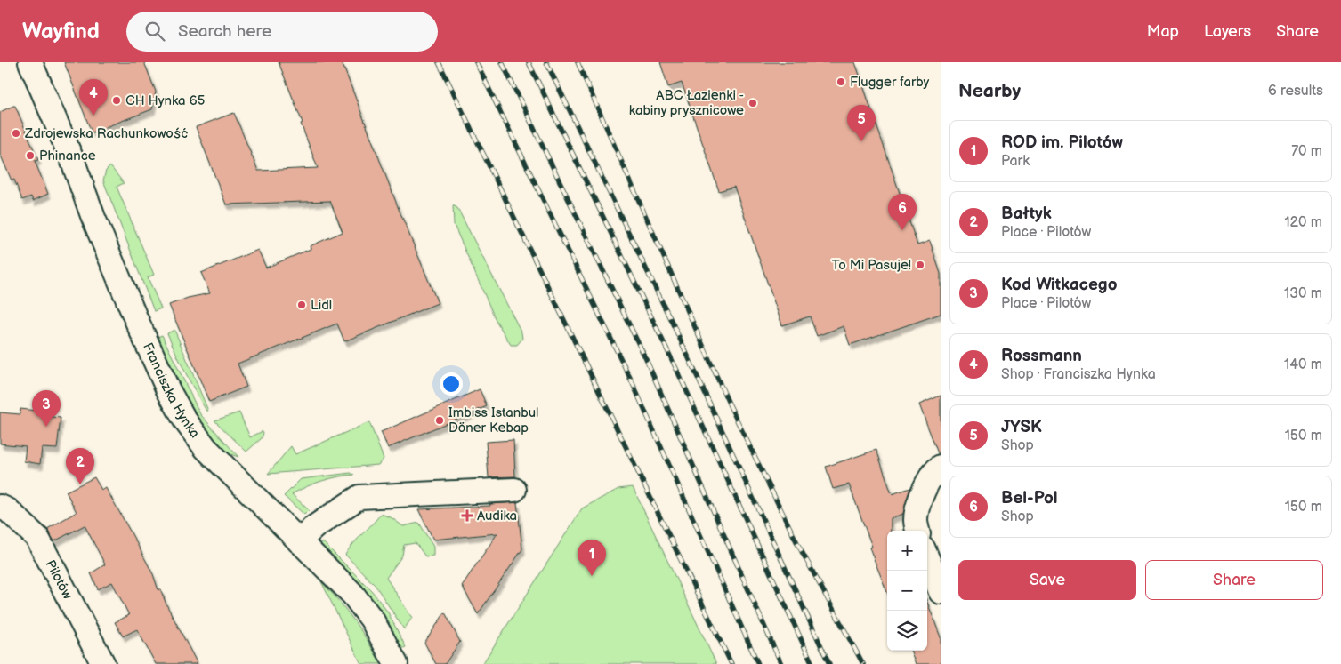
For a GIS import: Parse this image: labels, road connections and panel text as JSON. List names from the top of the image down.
{
  "streets": {
    "street": ["Franciszka Hynka", "Pilotów"]
  },
  "places": {
    "other": [
      "Flugger farby",
      "CH Hynka 65",
      "ABC Łazienki - kabiny prysznicowe",
      "Zdrojewska Rachunkowość",
      "Phinance",
      "To Mi Pasuje!",
      "Lidl",
      "Imbiss Istanbul Döner Kebap"
    ],
    "health": ["Audika"]
  },
  "page": {
    "header": "Wayfind",
    "search": "Search here",
    "nav": ["Map", "Layers", "Share"],
    "heading": ["Nearby", "6 results"],
    "pins": [
      "4",
      "5",
      "6",
      "3",
      "2",
      "1"
    ],
    "list": [
      {
        "mark": "1",
        "name": "ROD im. Pilotów",
        "note": "Park",
        "value": "70 m"
      },
      {
        "mark": "2",
        "name": "Bałtyk",
        "note": "Place · Pilotów",
        "value": "120 m"
      },
      {
        "mark": "3",
        "name": "Kod Witkacego",
        "note": "Place · Pilotów",
        "value": "130 m"
      },
      {
        "mark": "4",
        "name": "Rossmann",
        "note": "Shop · Franciszka Hynka",
        "value": "140 m"
      },
      {
        "mark": "5",
        "name": "JYSK",
        "note": "Shop",
        "value": "150 m"
      },
      {
        "mark": "6",
        "name": "Bel-Pol",
        "note": "Shop",
        "value": "150 m"
      }
    ],
    "map_buttons": ["+", "−"],
    "buttons": ["Save", "Share"]
  }
}
